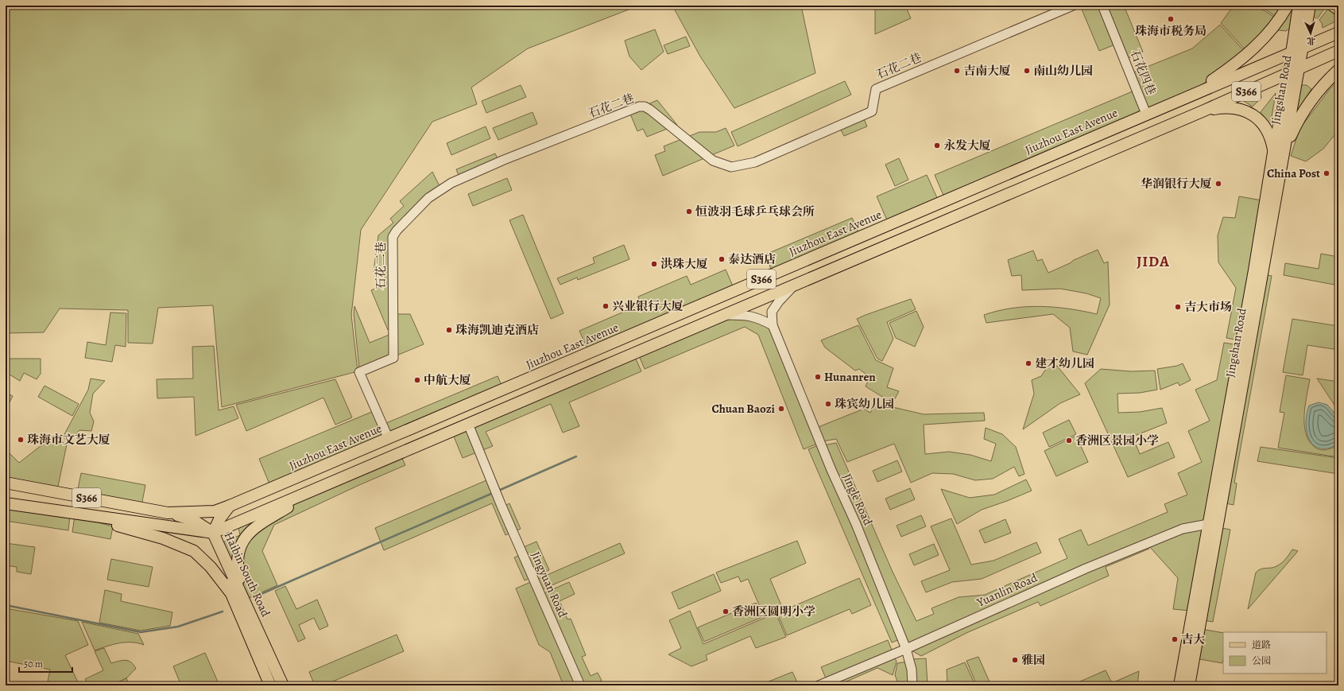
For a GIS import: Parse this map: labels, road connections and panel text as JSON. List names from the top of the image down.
{
  "streets": {
    "main road": [
      "Jingshan Road",
      "S366",
      "Jiuzhou East Avenue",
      "Haibin South Road"
    ],
    "street": [
      "石花二巷",
      "石花四巷",
      "Jǐnglè Road",
      "Jingyuan Road",
      "Yuanlin Road"
    ]
  },
  "crossings": [
    ["石花二巷", "Jiuzhou East Avenue"],
    ["石花四巷", "Jiuzhou East Avenue"],
    ["Jingshan Road", "S366"],
    ["Jingshan Road", "Jiuzhou East Avenue"],
    ["Jingshan Road", "Yuanlin Road"],
    ["S366", "Jiuzhou East Avenue"],
    ["S366", "Haibin South Road"],
    ["S366", "Jingyuan Road"],
    ["Jǐnglè Road", "Yuanlin Road"]
  ],
  "districts": ["JIDA"],
  "places": [
    "珠海市税务局",
    "吉南大厦",
    "南山幼儿园",
    "永发大厦",
    "China Post",
    "华润银行大厦",
    "恒波羽毛球乒乓球会所",
    "泰达酒店",
    "洪珠大厦",
    "兴业银行大厦",
    "吉大市场",
    "珠海凯迪克酒店",
    "建才幼儿园",
    "Hunanren",
    "中航大厦",
    "珠宾幼儿园",
    "Chuan Baozi",
    "珠海市文艺大厦",
    "香洲区景园小学",
    "香洲区圆明小学",
    "吉大",
    "雅园"
  ],
  "legend": ["道路", "公园"],
  "scale_bar": "50 m",
  "north": "bottom"
}
